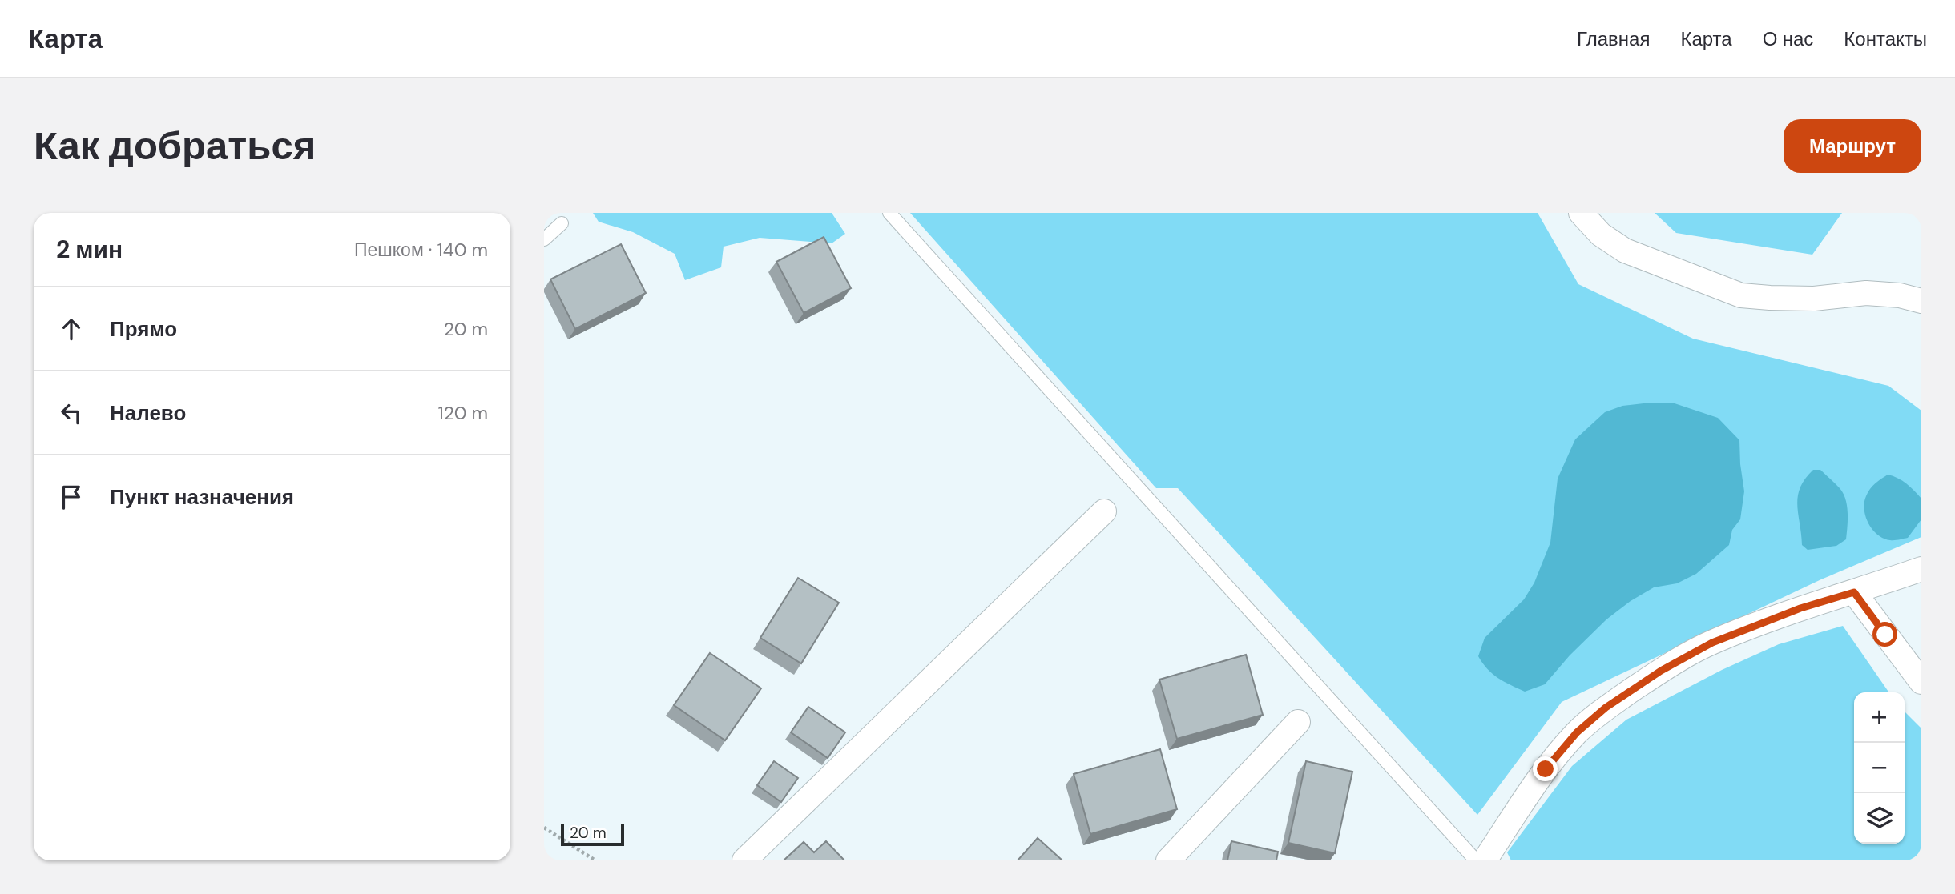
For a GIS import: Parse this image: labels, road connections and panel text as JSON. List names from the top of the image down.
{
  "scale_bar": "20 m",
  "page": {
    "header": "Карта",
    "nav": [
      "Главная",
      "Карта",
      "О нас",
      "Контакты"
    ],
    "buttons": "Маршрут",
    "title": "Как добраться",
    "heading": ["2 мин", "Пешком · 140 m"],
    "list": [
      ["Прямо", "20 m"],
      ["Налево", "120 m"],
      "Пункт назначения"
    ],
    "map_buttons": ["+", "−"],
    "scale": "20 m"
  }
}
